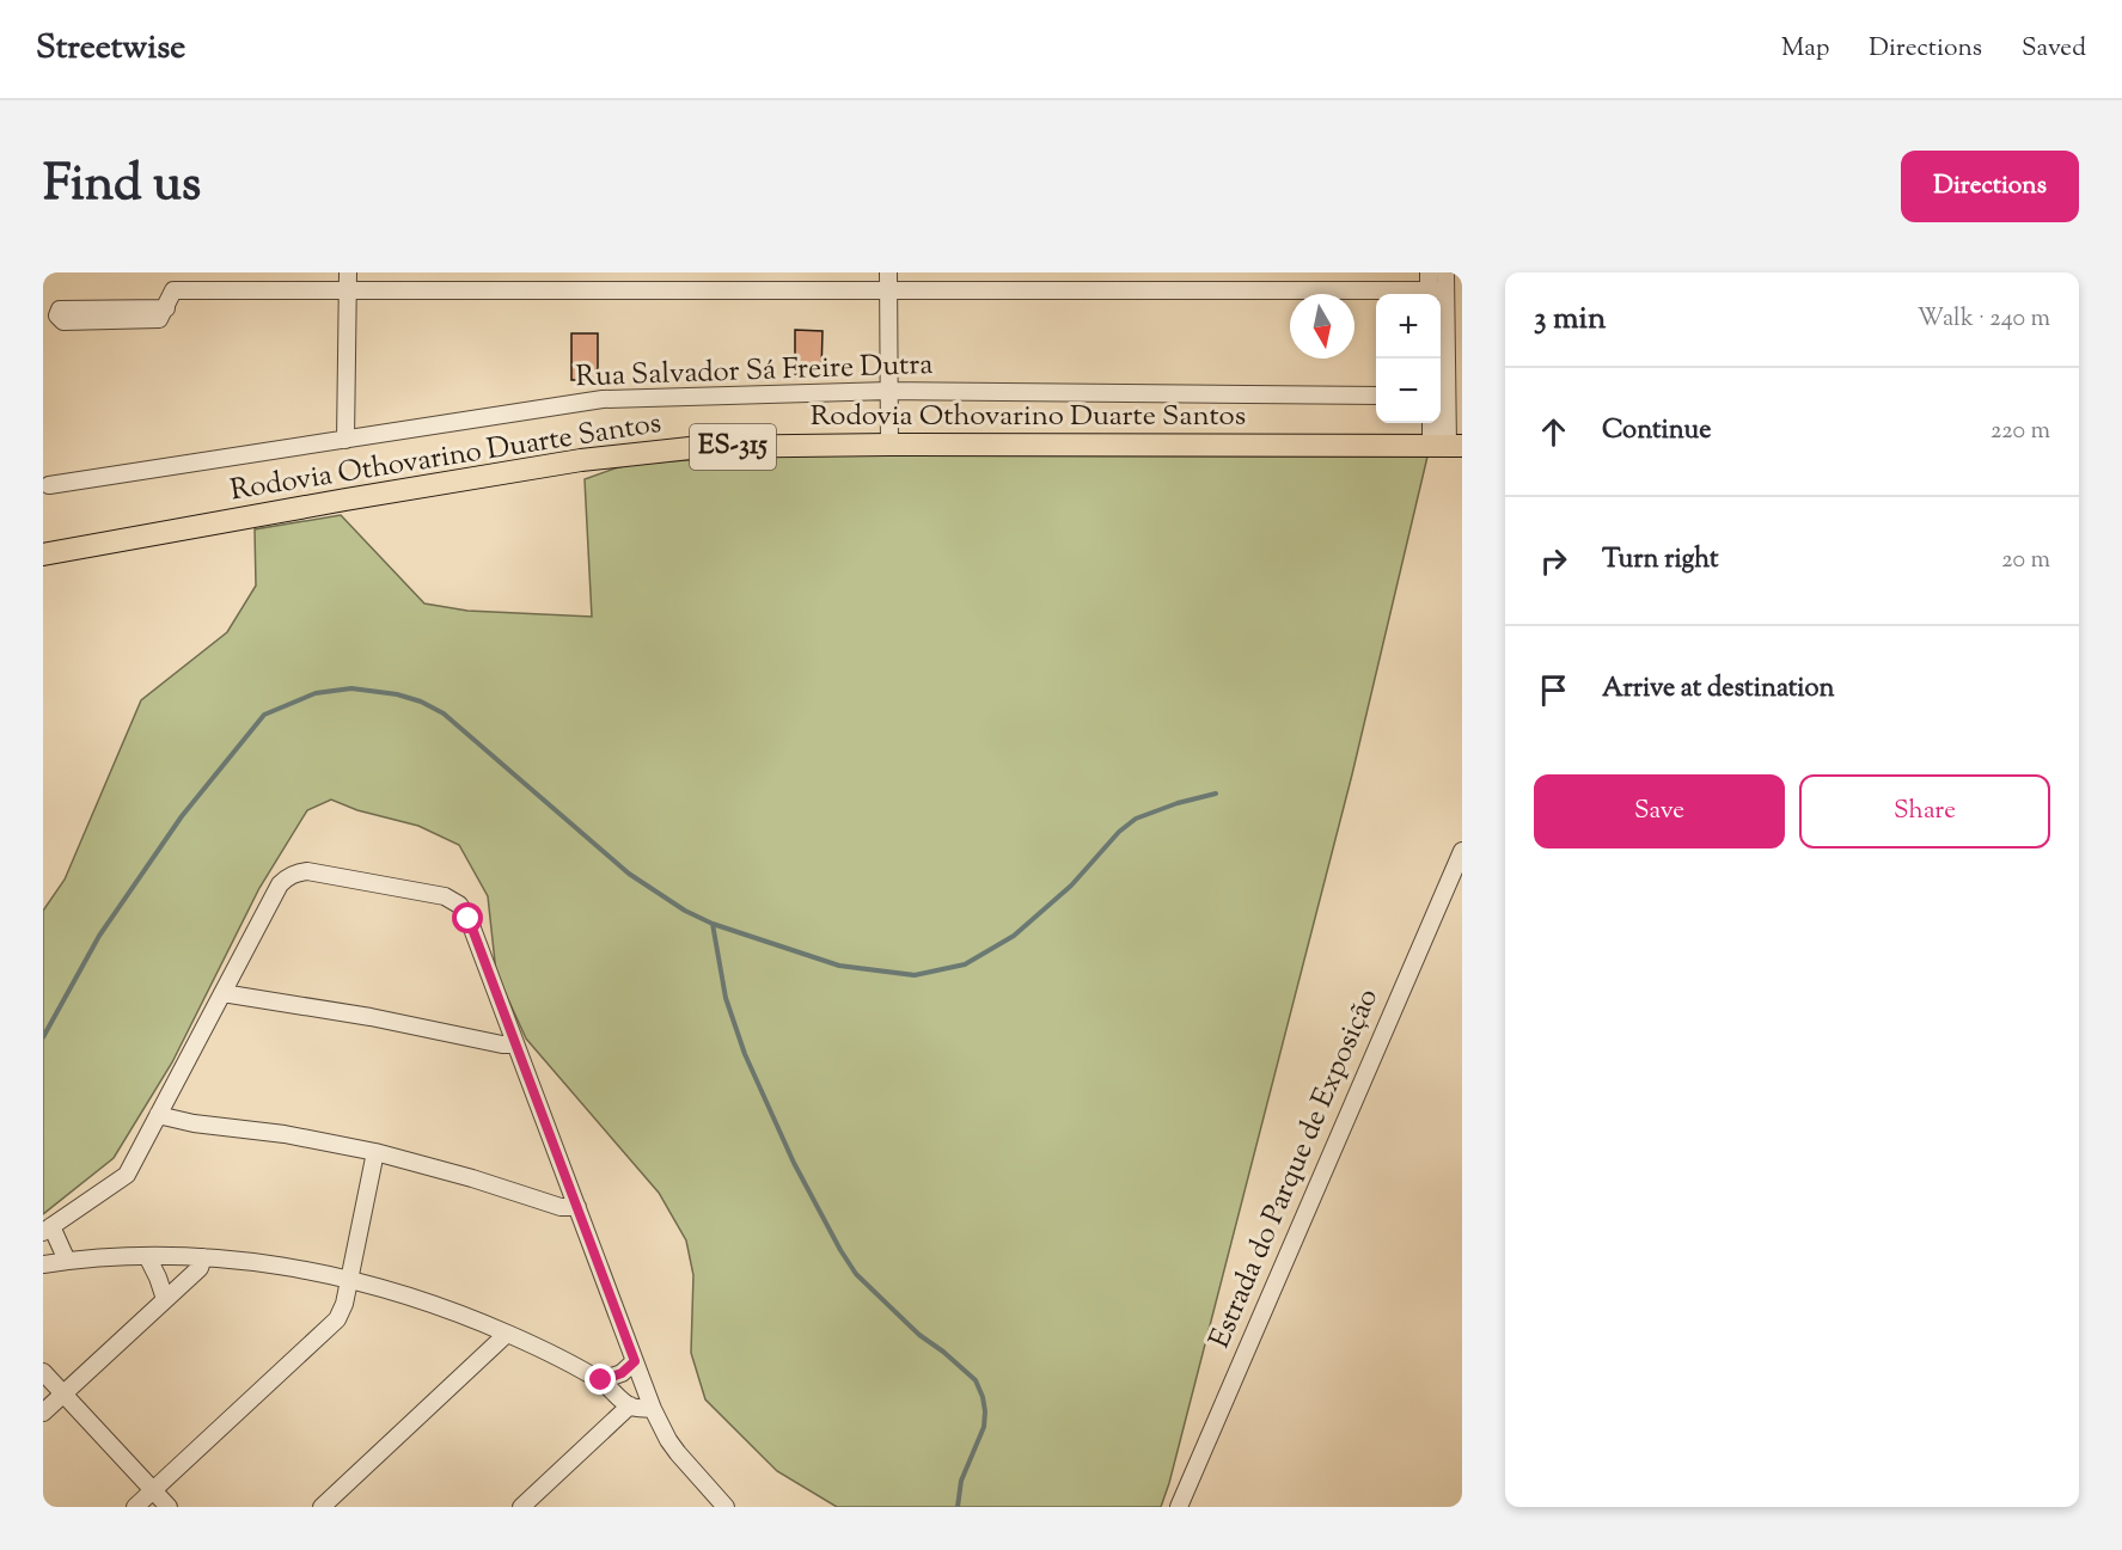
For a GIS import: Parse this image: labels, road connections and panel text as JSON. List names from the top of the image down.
{
  "streets": {
    "main road": ["Rodovia Othovarino Duarte Santos", "ES-315"],
    "street": ["Rua Salvador Sá Freire Dutra", "Estrada do Parque de Exposição"]
  },
  "north": "bottom",
  "page": {
    "header": "Streetwise",
    "nav": ["Map", "Directions", "Saved"],
    "title": "Find us",
    "buttons": [
      "Directions",
      ["Save", "Share"]
    ],
    "heading": ["3 min", "Walk · 240 m"],
    "map_buttons": ["+", "−"],
    "list": [
      ["Continue", "220 m"],
      ["Turn right", "20 m"],
      "Arrive at destination"
    ]
  }
}
